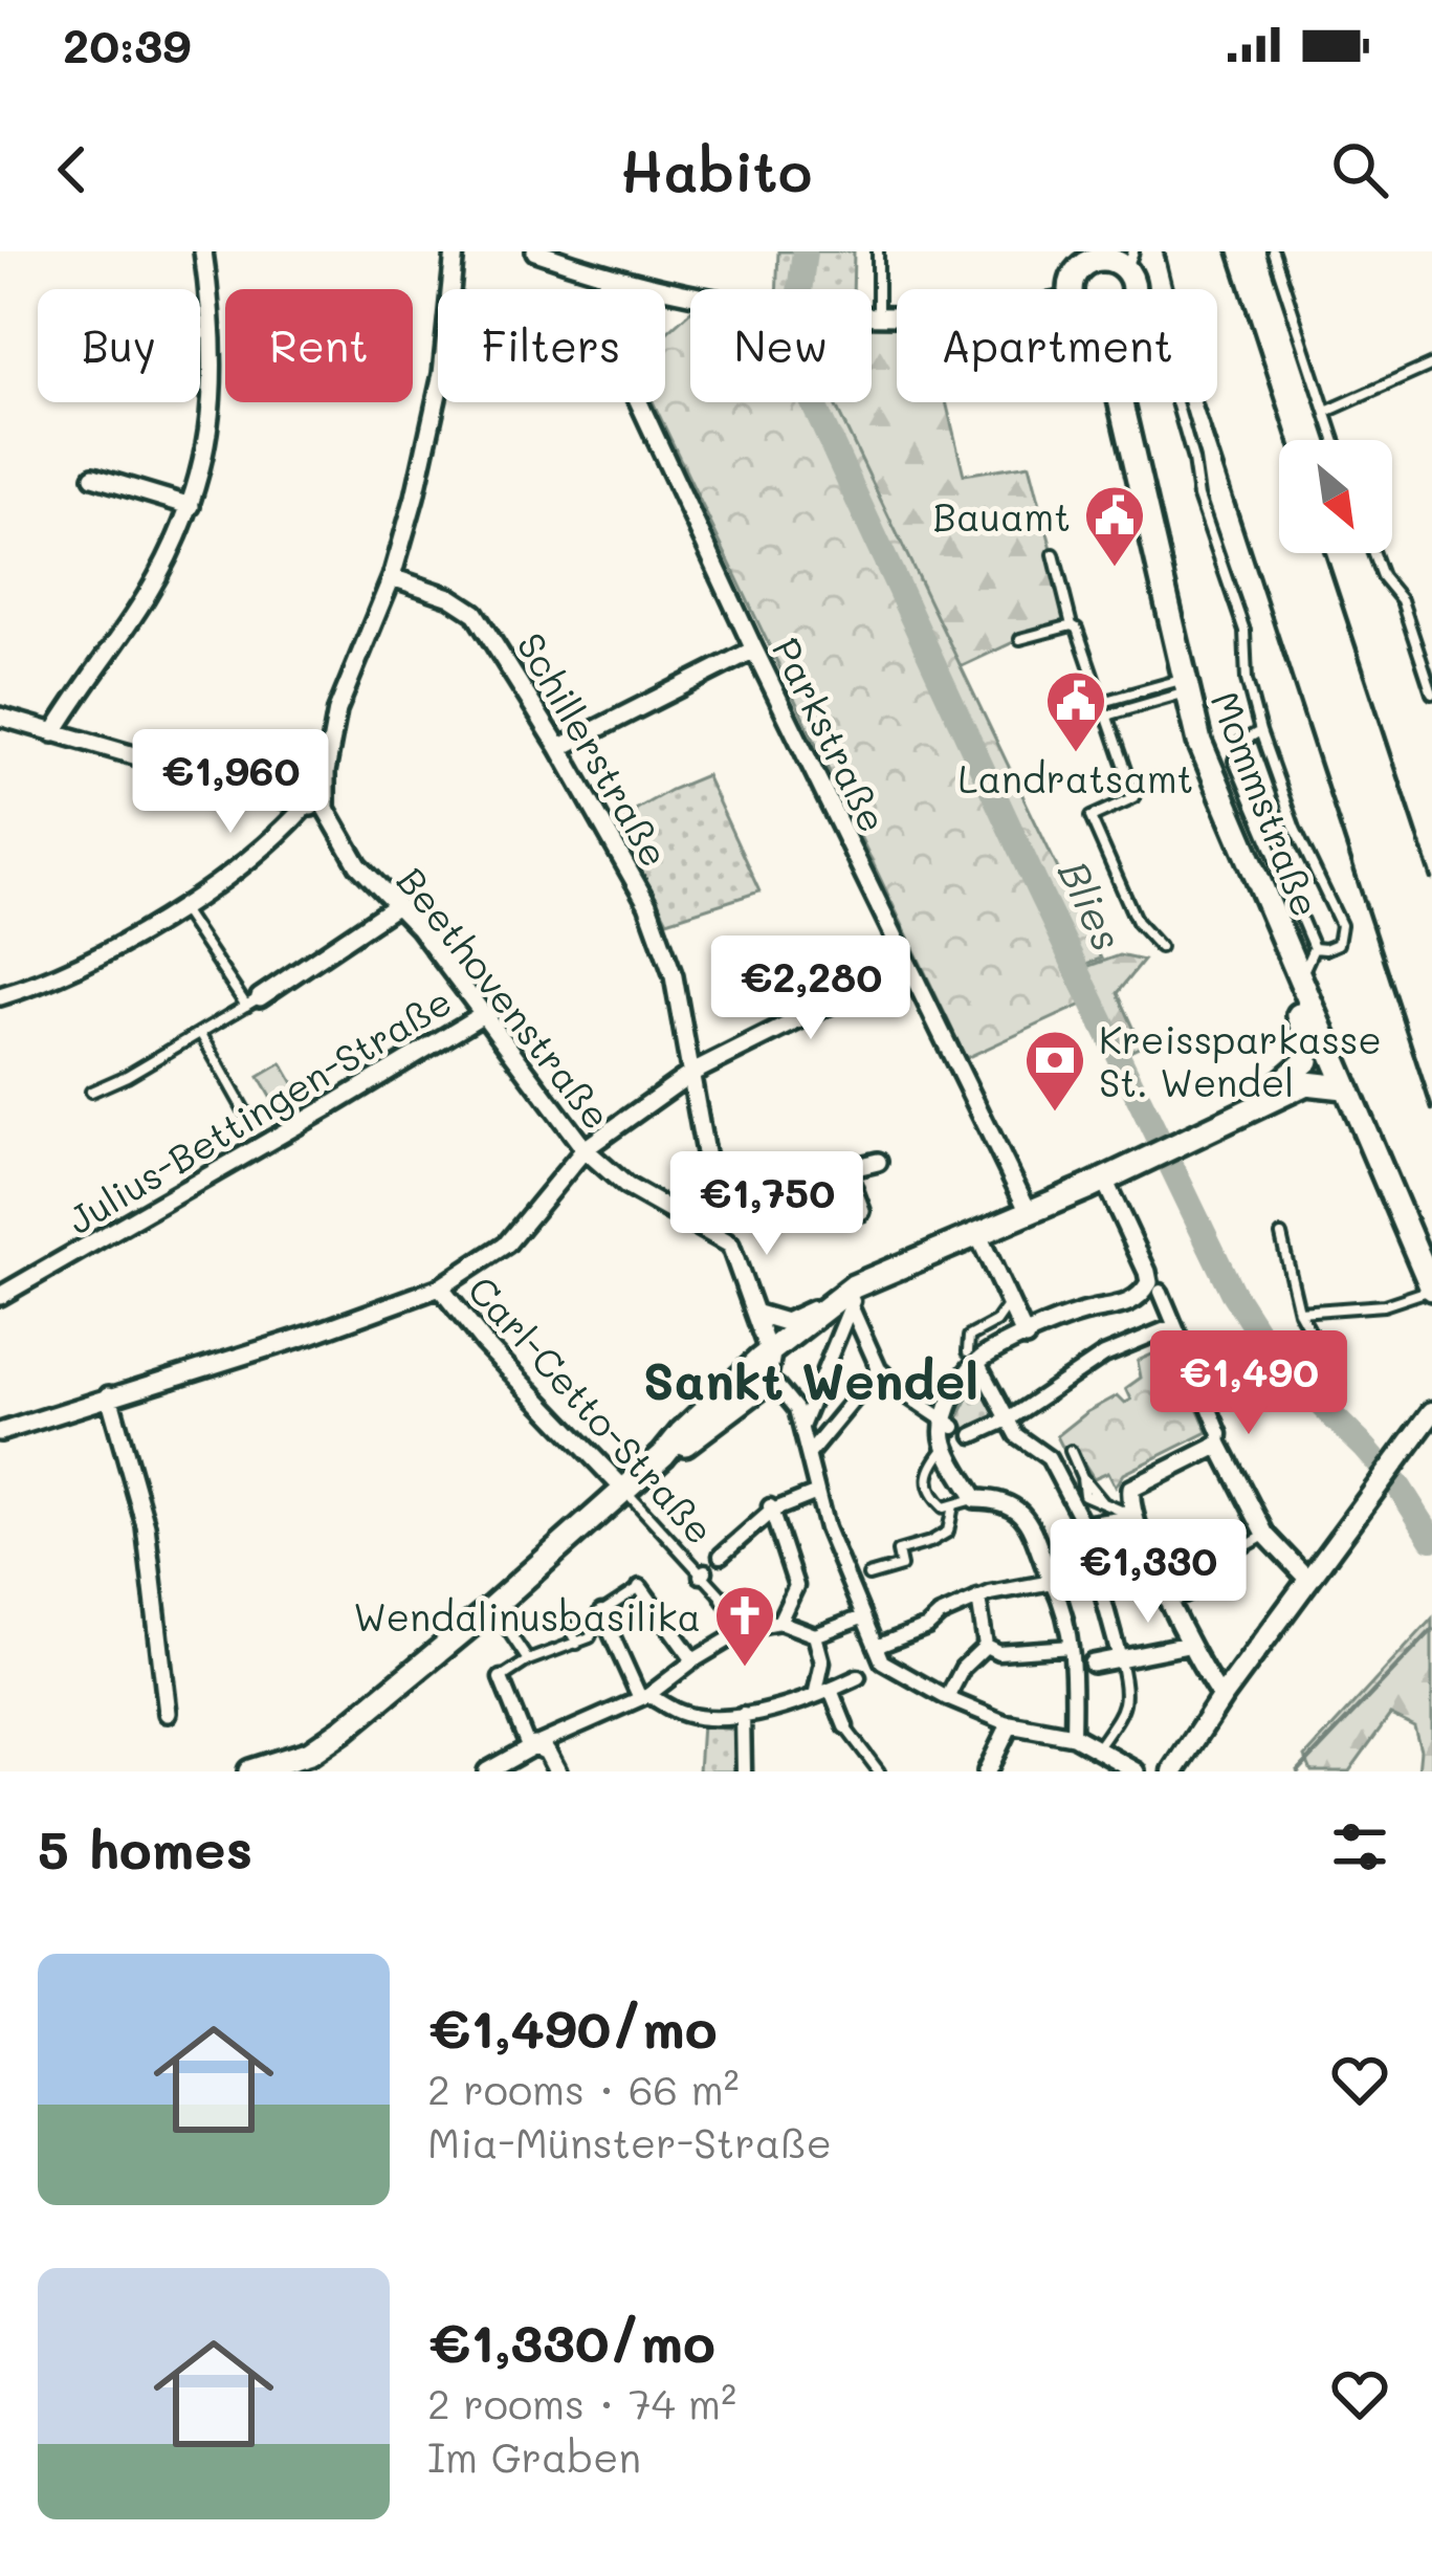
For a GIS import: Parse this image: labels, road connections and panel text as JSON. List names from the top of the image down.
{
  "streets": {
    "main road": ["Mommstraße"],
    "street": [
      "Parkstraße",
      "Schillerstraße",
      "Beethovenstraße",
      "Julius-Bettingen-Straße",
      "Carl-Cetto-Straße"
    ]
  },
  "crossings": [
    ["Schillerstraße", "Beethovenstraße"],
    ["Beethovenstraße", "Julius-Bettingen-Straße"]
  ],
  "districts": ["Sankt Wendel"],
  "water": ["Blies"],
  "places": {
    "public building": ["Bauamt", "Landratsamt"],
    "bank": ["Kreissparkasse St. Wendel"],
    "church": ["Wendalinusbasilika"]
  },
  "north": "bottom right",
  "page": {
    "status": "20:39",
    "header": "Habito",
    "chip": [
      "Buy",
      "Rent",
      "Filters",
      "New",
      "Apartment"
    ],
    "price": [
      "€1,960",
      "€2,280",
      "€1,750",
      "€1,490",
      "€1,330"
    ],
    "heading": "5 homes",
    "list": [
      {
        "name": "€1,490/mo",
        "note": "2 rooms · 66 m² · Mia-Münster-Straße"
      },
      {
        "name": "€1,330/mo",
        "note": "2 rooms · 74 m² · Im Graben"
      }
    ]
  }
}
